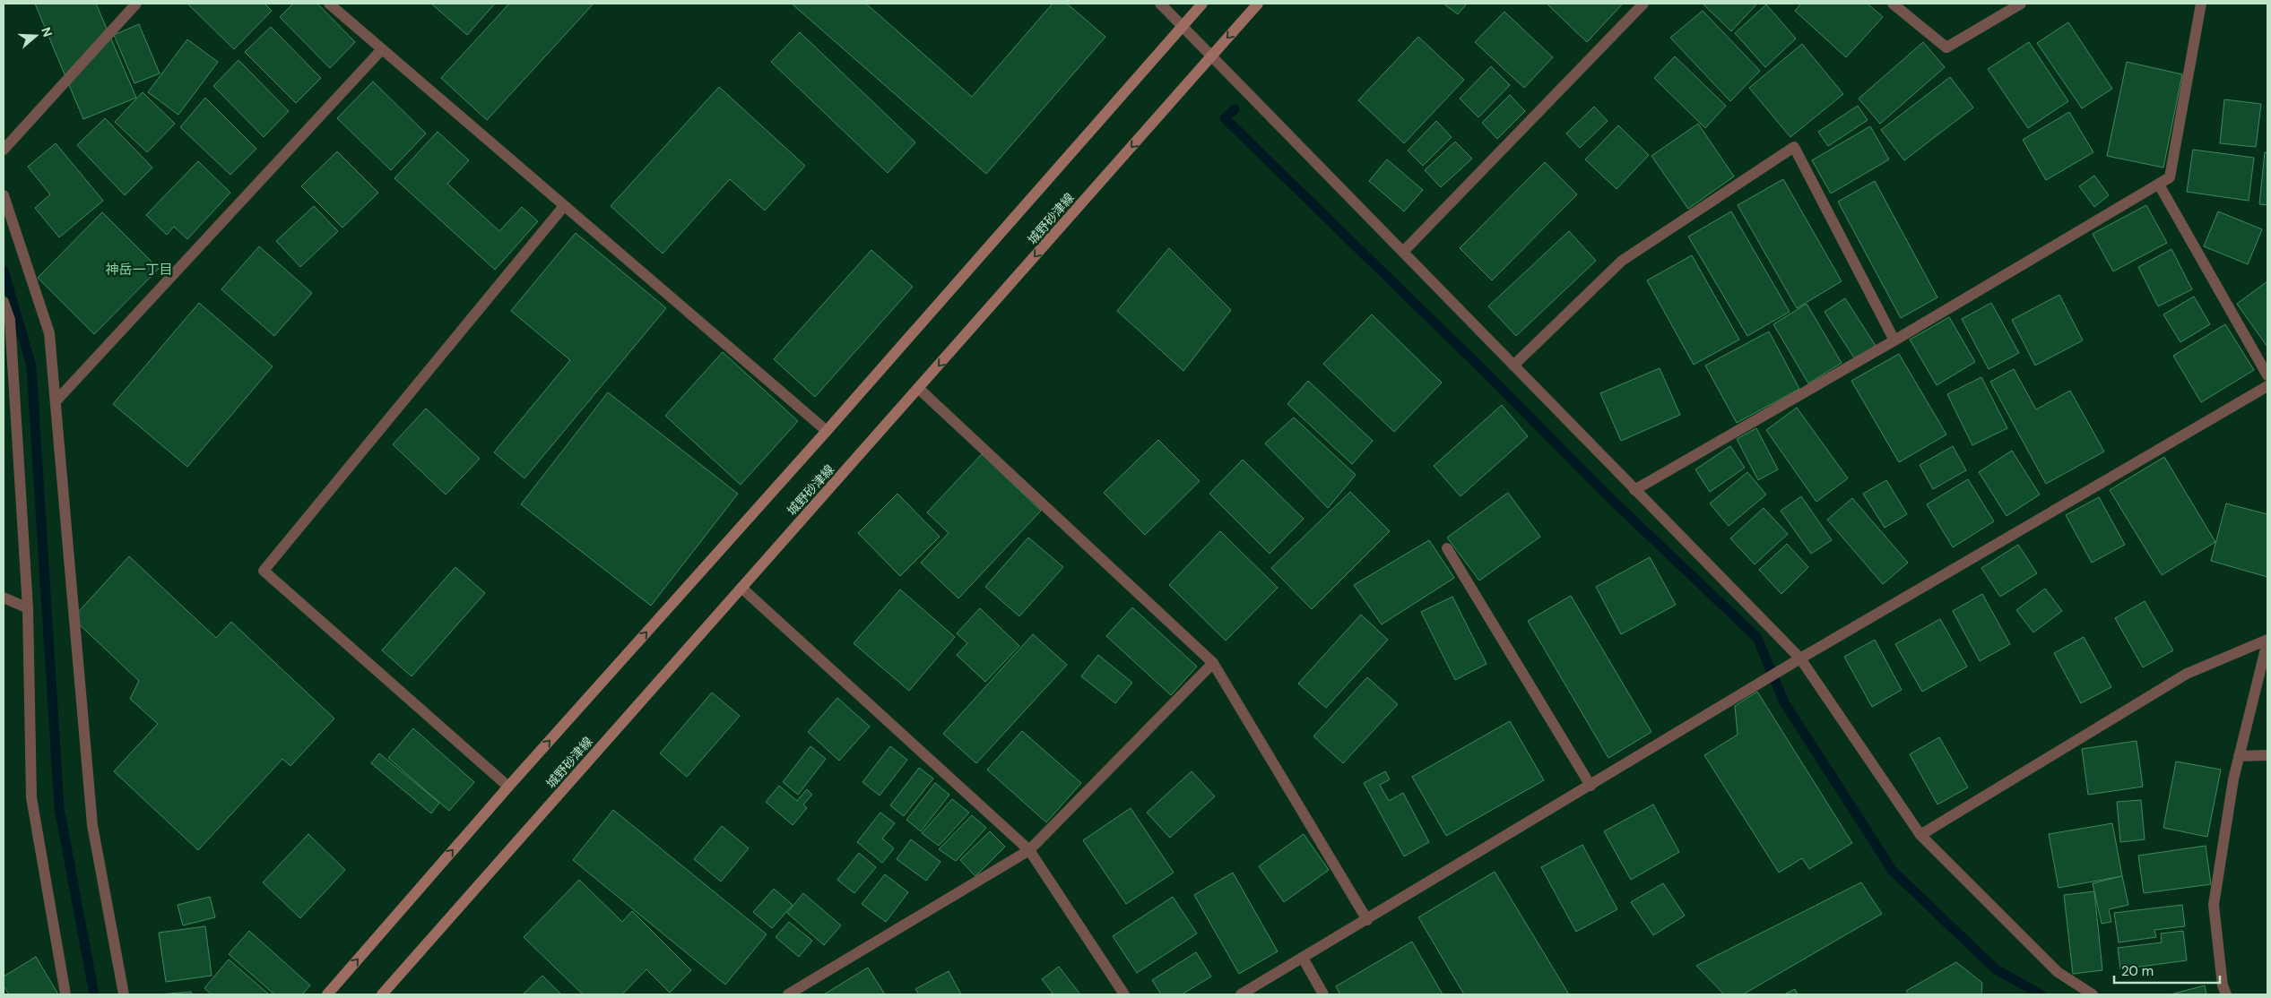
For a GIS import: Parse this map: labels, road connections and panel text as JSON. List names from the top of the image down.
{
  "streets": {
    "main road": ["城野砂津線"]
  },
  "districts": ["神岳一丁目"],
  "scale_bar": "20 m",
  "north": "right"
}
